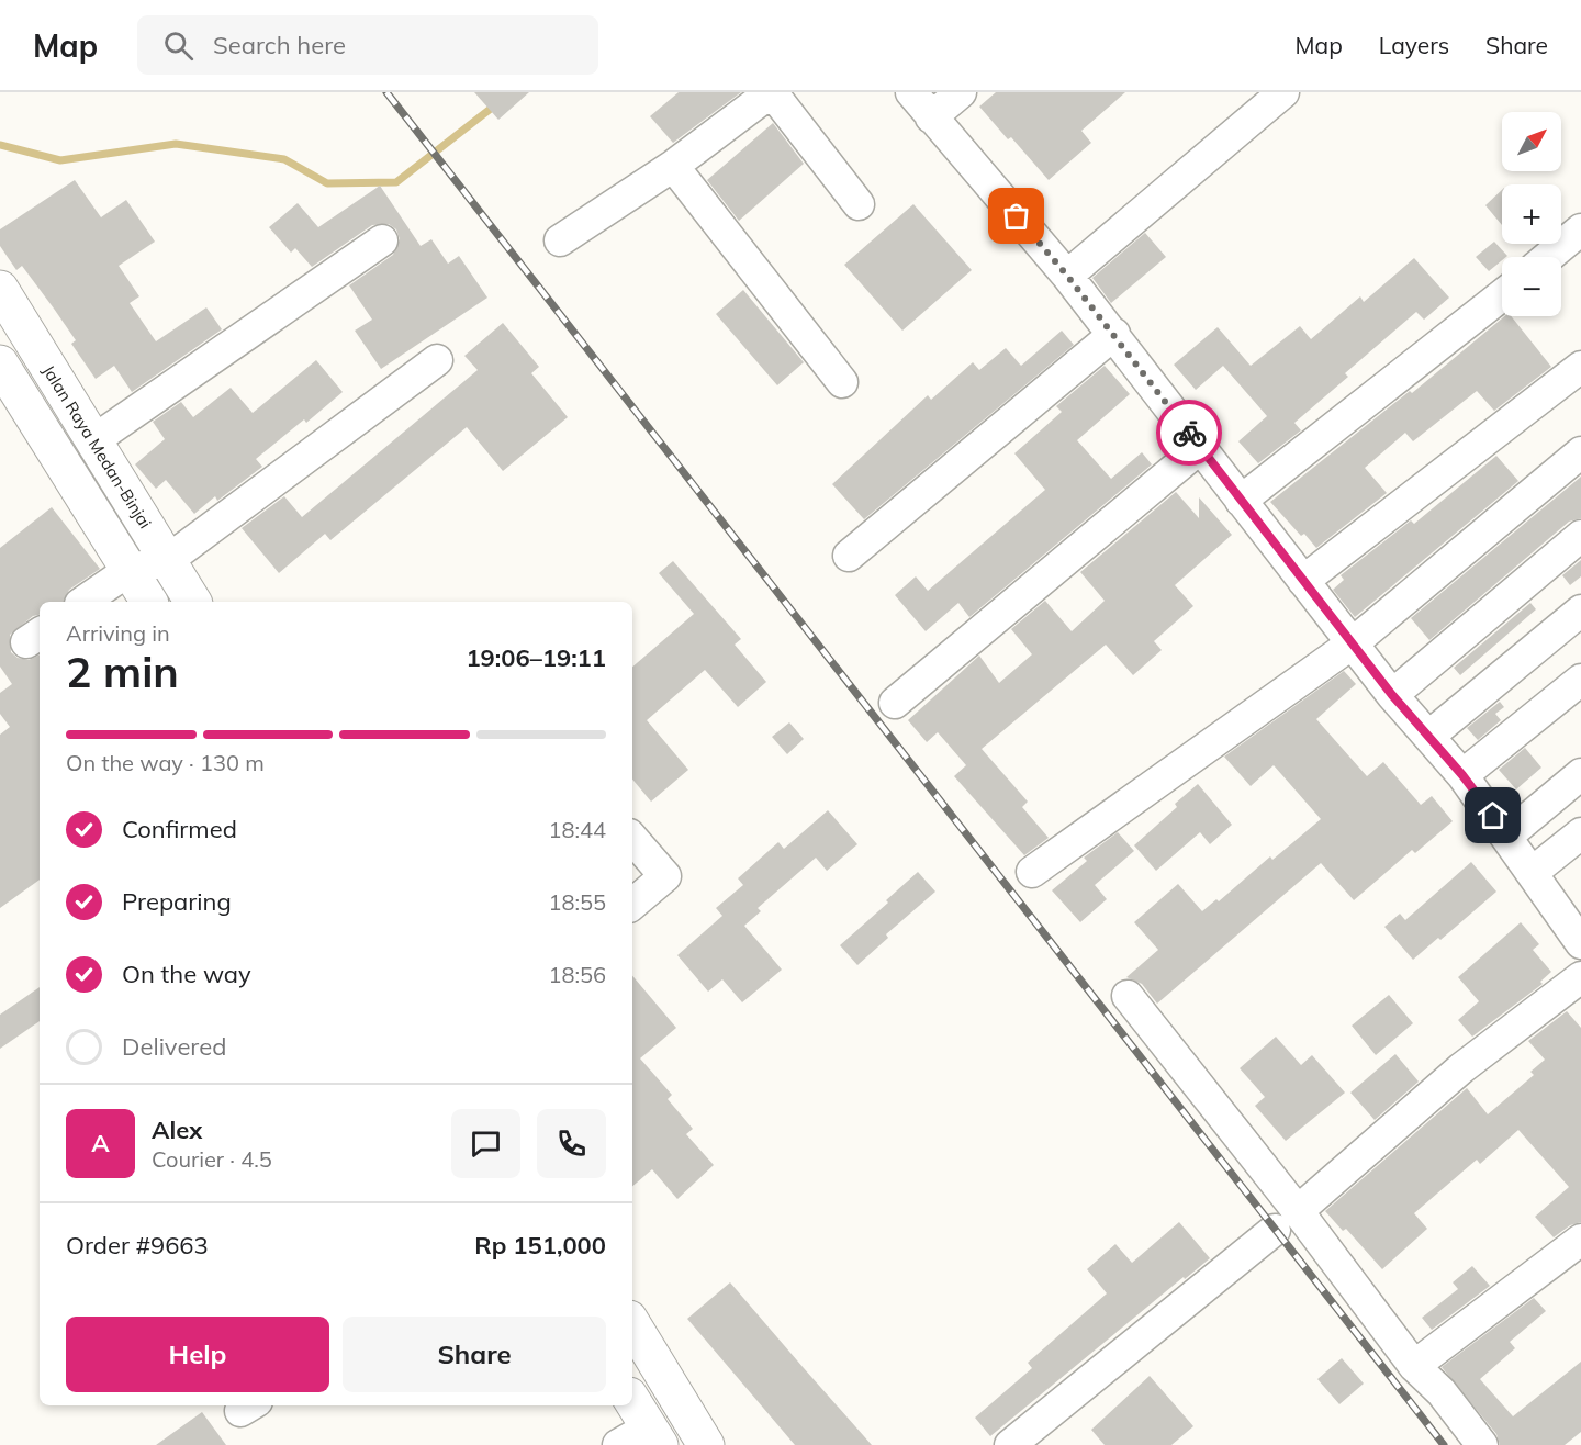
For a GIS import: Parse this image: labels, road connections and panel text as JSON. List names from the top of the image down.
{
  "streets": {
    "main road": ["Jalan Raya Medan-Binjai"]
  },
  "north": "top right",
  "page": {
    "header": "Map",
    "search": "Search here",
    "nav": ["Map", "Layers", "Share"],
    "map_buttons": ["+", "−"],
    "heading": ["2 min", "Arriving in", "19:06–19:11"],
    "panel": [
      "Alex",
      "Courier · 4.5",
      "Order #9663",
      "Rp 151,000"
    ],
    "bar": "On the way · 130 m",
    "list": [
      ["Confirmed", "18:44"],
      ["Preparing", "18:55"],
      ["On the way", "18:56"],
      "Delivered"
    ],
    "round": "A",
    "buttons": ["Help", "Share"]
  }
}
